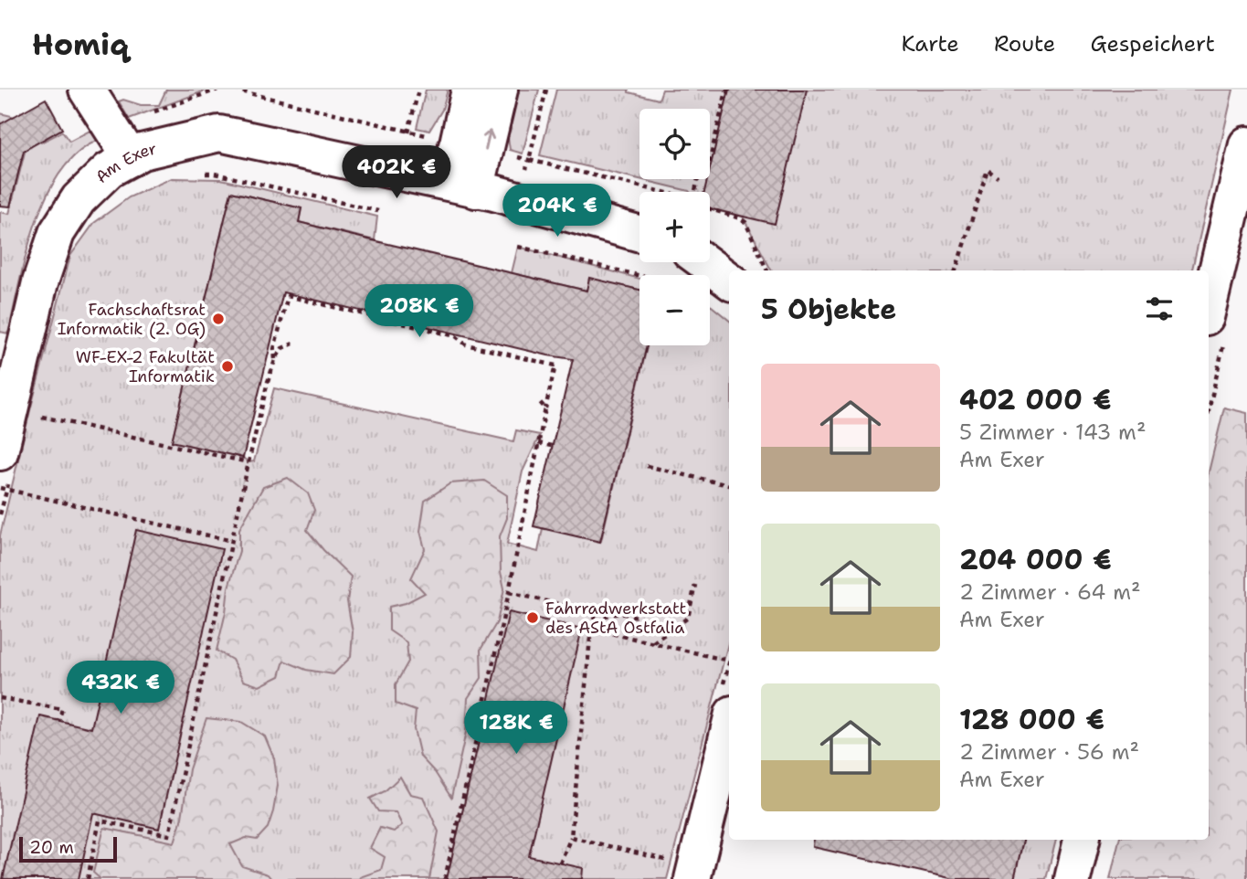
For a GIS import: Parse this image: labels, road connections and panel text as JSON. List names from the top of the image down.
{
  "streets": {
    "street": ["Am Exer"]
  },
  "places": ["Fachschaftsrat Informatik (2. OG)", "WF-EX-2 Fakultät Informatik", "Fahrradwerkstatt des AStA Ostfalia"],
  "scale_bar": "20 m",
  "page": {
    "header": "Homiq",
    "nav": ["Karte", "Route", "Gespeichert"],
    "map_buttons": ["+", "−"],
    "price": [
      "402K €",
      "204K €",
      "208K €",
      "432K €",
      "128K €"
    ],
    "heading": "5 Objekte",
    "list": [
      {
        "name": "402 000 €",
        "note": "5 Zimmer · 143 m² · Am Exer"
      },
      {
        "name": "204 000 €",
        "note": "2 Zimmer · 64 m² · Am Exer"
      },
      {
        "name": "128 000 €",
        "note": "2 Zimmer · 56 m² · Am Exer"
      }
    ],
    "scale": "20 m"
  }
}
